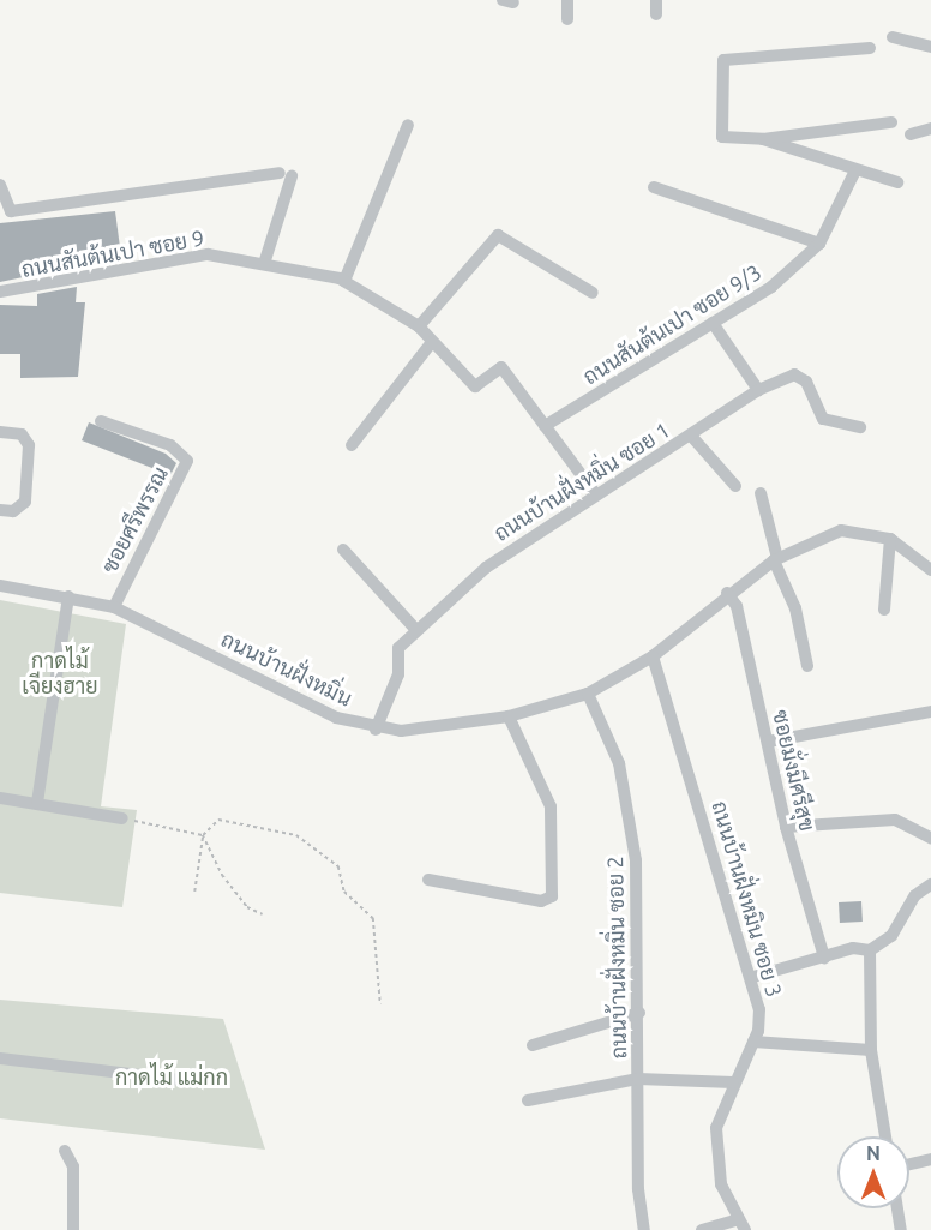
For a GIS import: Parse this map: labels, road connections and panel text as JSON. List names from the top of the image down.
{
  "streets": {
    "street": [
      "ถนนสันต้นเปา ซอย 9",
      "ถนนสันต้นเปา ซอย 9/3",
      "ถนนบ้านฝั่งหมิ่น ซอย 1",
      "ซอยศรีพรรณ",
      "ถนนบ้านฝั่งหมิ่น",
      "ซอยมั่งมีศรีสุข",
      "ถนนบ้านฝั่งหมิน ซอย 3",
      "ถนนบ้านฝั่งหมิ่น ซอย 2"
    ]
  },
  "crossings": [
    ["ถนนสันต้นเปา ซอย 9", "ถนนสันต้นเปา ซอย 9/3"],
    ["ถนนสันต้นเปา ซอย 9", "ถนนบ้านฝั่งหมิ่น ซอย 1"],
    ["ถนนบ้านฝั่งหมิ่น ซอย 1", "ถนนบ้านฝั่งหมิ่น"],
    ["ซอยศรีพรรณ", "ถนนบ้านฝั่งหมิ่น"],
    ["ถนนบ้านฝั่งหมิ่น", "ซอยมั่งมีศรีสุข"],
    ["ถนนบ้านฝั่งหมิ่น", "ถนนบ้านฝั่งหมิน ซอย 3"],
    ["ถนนบ้านฝั่งหมิ่น", "ถนนบ้านฝั่งหมิ่น ซอย 2"]
  ],
  "parks": ["กาดไม้ เจียงฮาย", "กาดไม้ แม่กก"],
  "north": "top"
}
